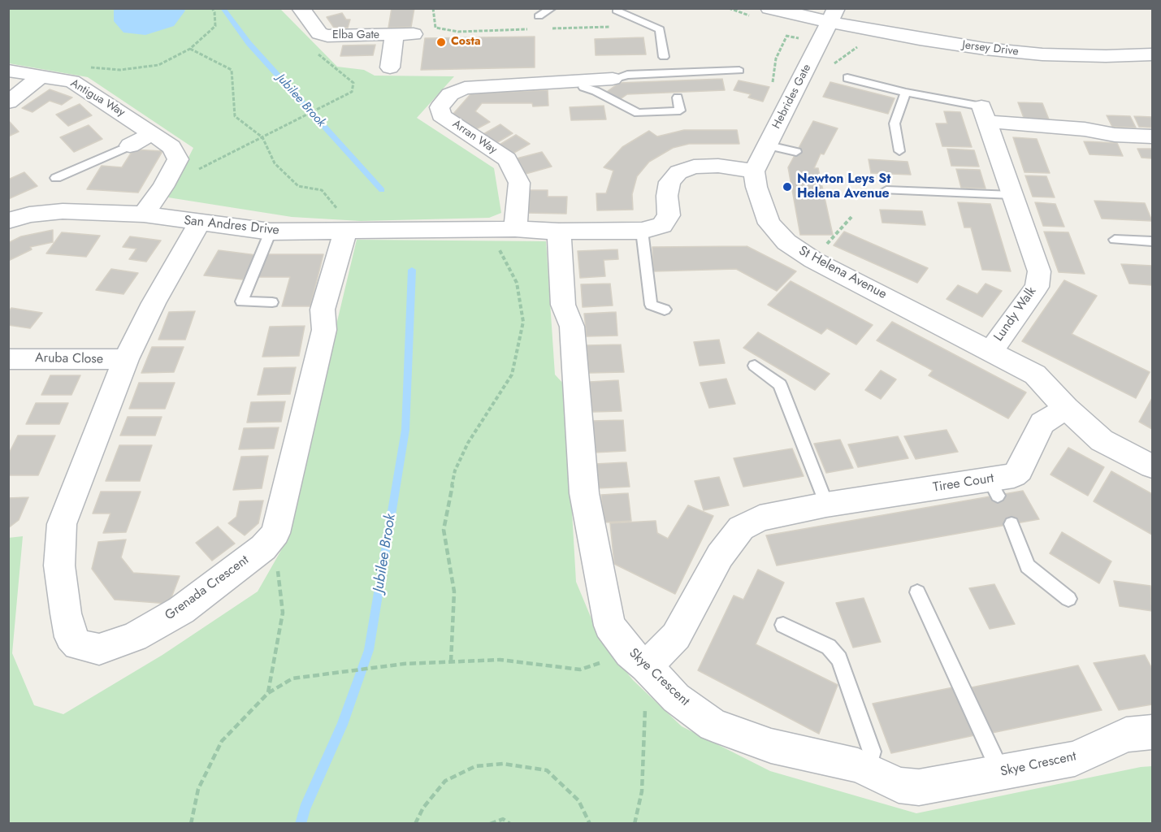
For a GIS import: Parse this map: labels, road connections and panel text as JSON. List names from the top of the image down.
{
  "streets": {
    "street": [
      "Elba Gate",
      "Jersey Drive",
      "Hebrides Gate",
      "Antigua Way",
      "Arran Way",
      "San Andres Drive",
      "St Helena Avenue",
      "Lundy Walk",
      "Aruba Close",
      "Tiree Court",
      "Grenada Crescent",
      "Skye Crescent"
    ]
  },
  "crossings": [
    ["Jersey Drive", "Hebrides Gate"],
    ["Hebrides Gate", "St Helena Avenue"],
    ["Antigua Way", "San Andres Drive"],
    ["Arran Way", "San Andres Drive"],
    ["San Andres Drive", "Grenada Crescent"],
    ["St Helena Avenue", "Lundy Walk"],
    ["St Helena Avenue", "Tiree Court"],
    ["Aruba Close", "Grenada Crescent"],
    ["Tiree Court", "Skye Crescent"]
  ],
  "water": ["Jubilee Brook"],
  "places": ["Costa", "Newton Leys St Helena Avenue"]
}
